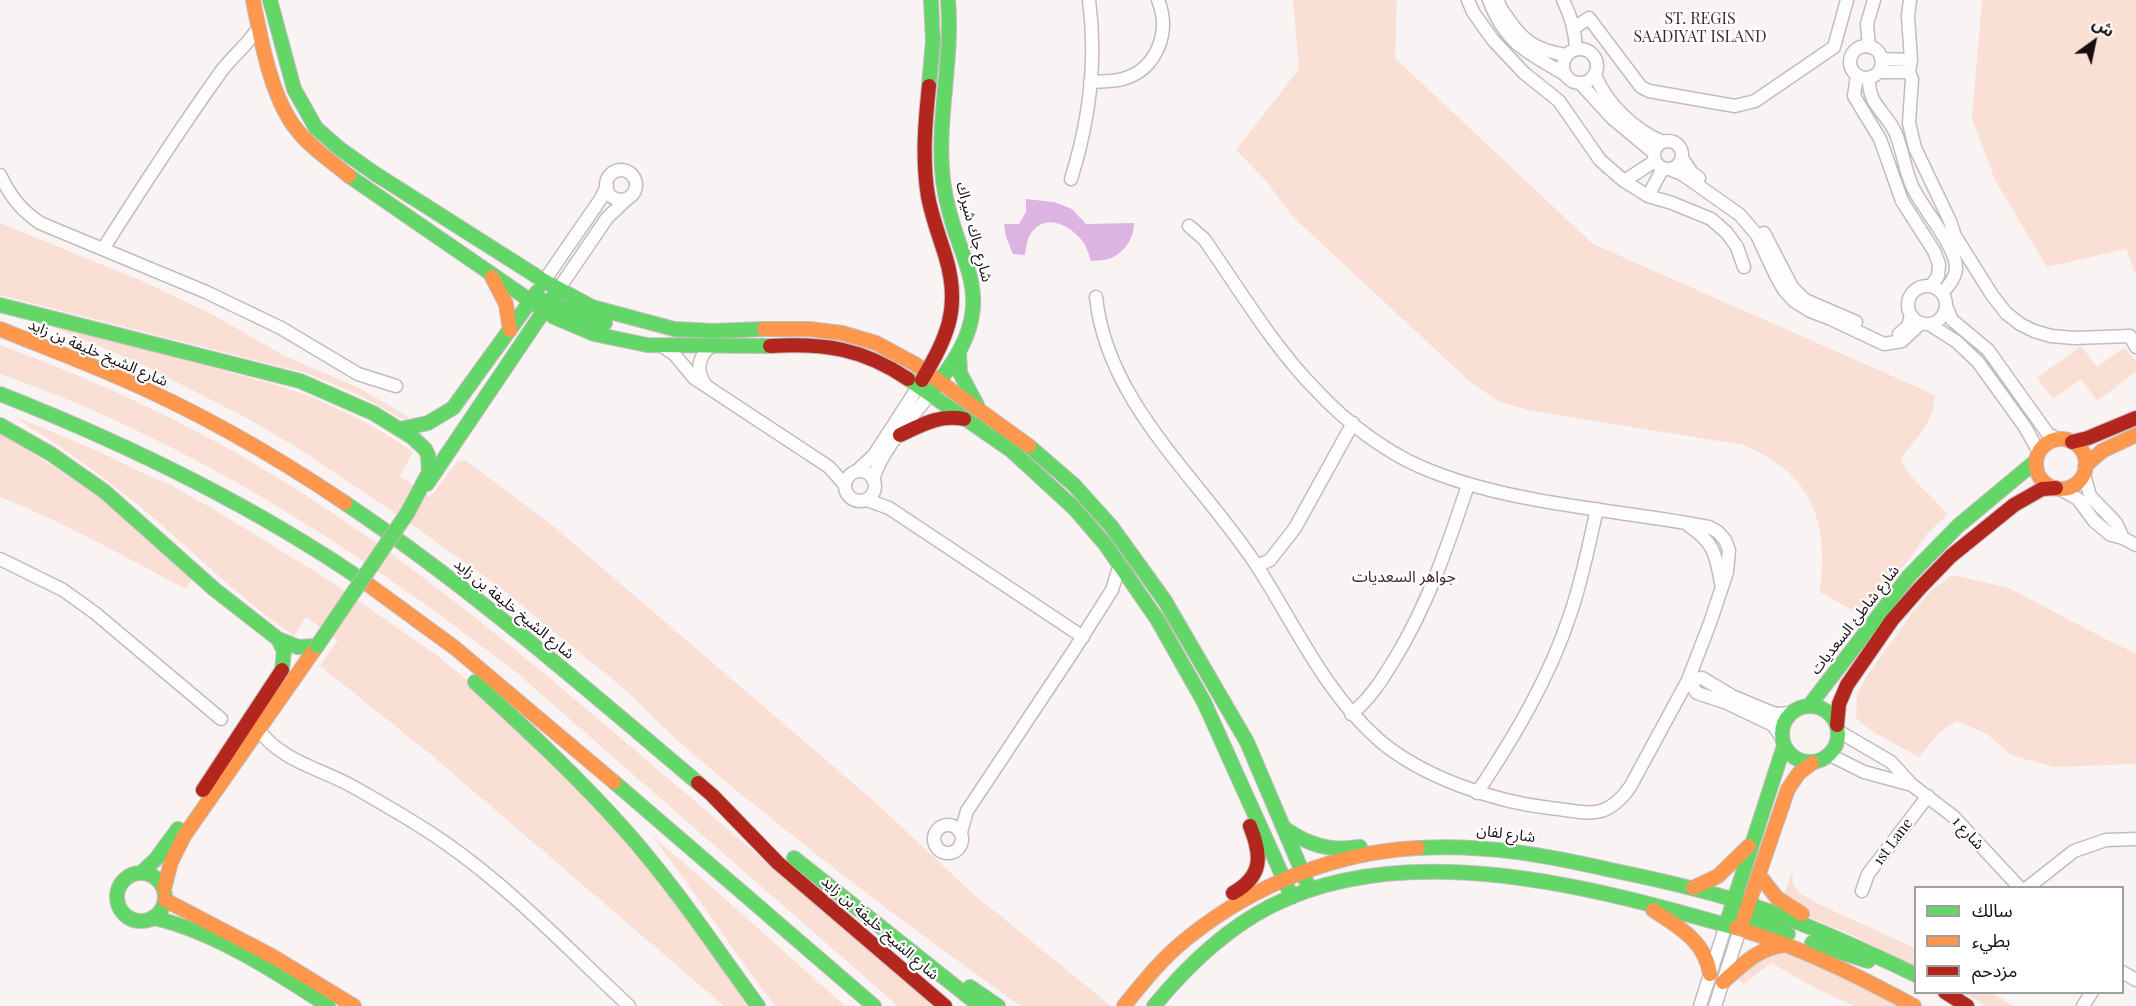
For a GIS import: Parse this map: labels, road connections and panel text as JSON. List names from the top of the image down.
{
  "streets": {
    "main road": [
      "شارع جاك شيراك",
      "شارع الشيخ خليفة بن زايد",
      "شارع شاطئ السعديات",
      "شارع لفان"
    ],
    "street": ["شارع 1", "1st Lane"]
  },
  "crossings": [
    ["شارع شاطئ السعديات", "شارع 1"],
    ["شارع 1", "1st Lane"]
  ],
  "districts": ["ST. REGIS SAADIYAT ISLAND", "جواهر السعديات"],
  "legend": ["سالك", "بطيء", "مزدحم"],
  "north": "top right"
}
